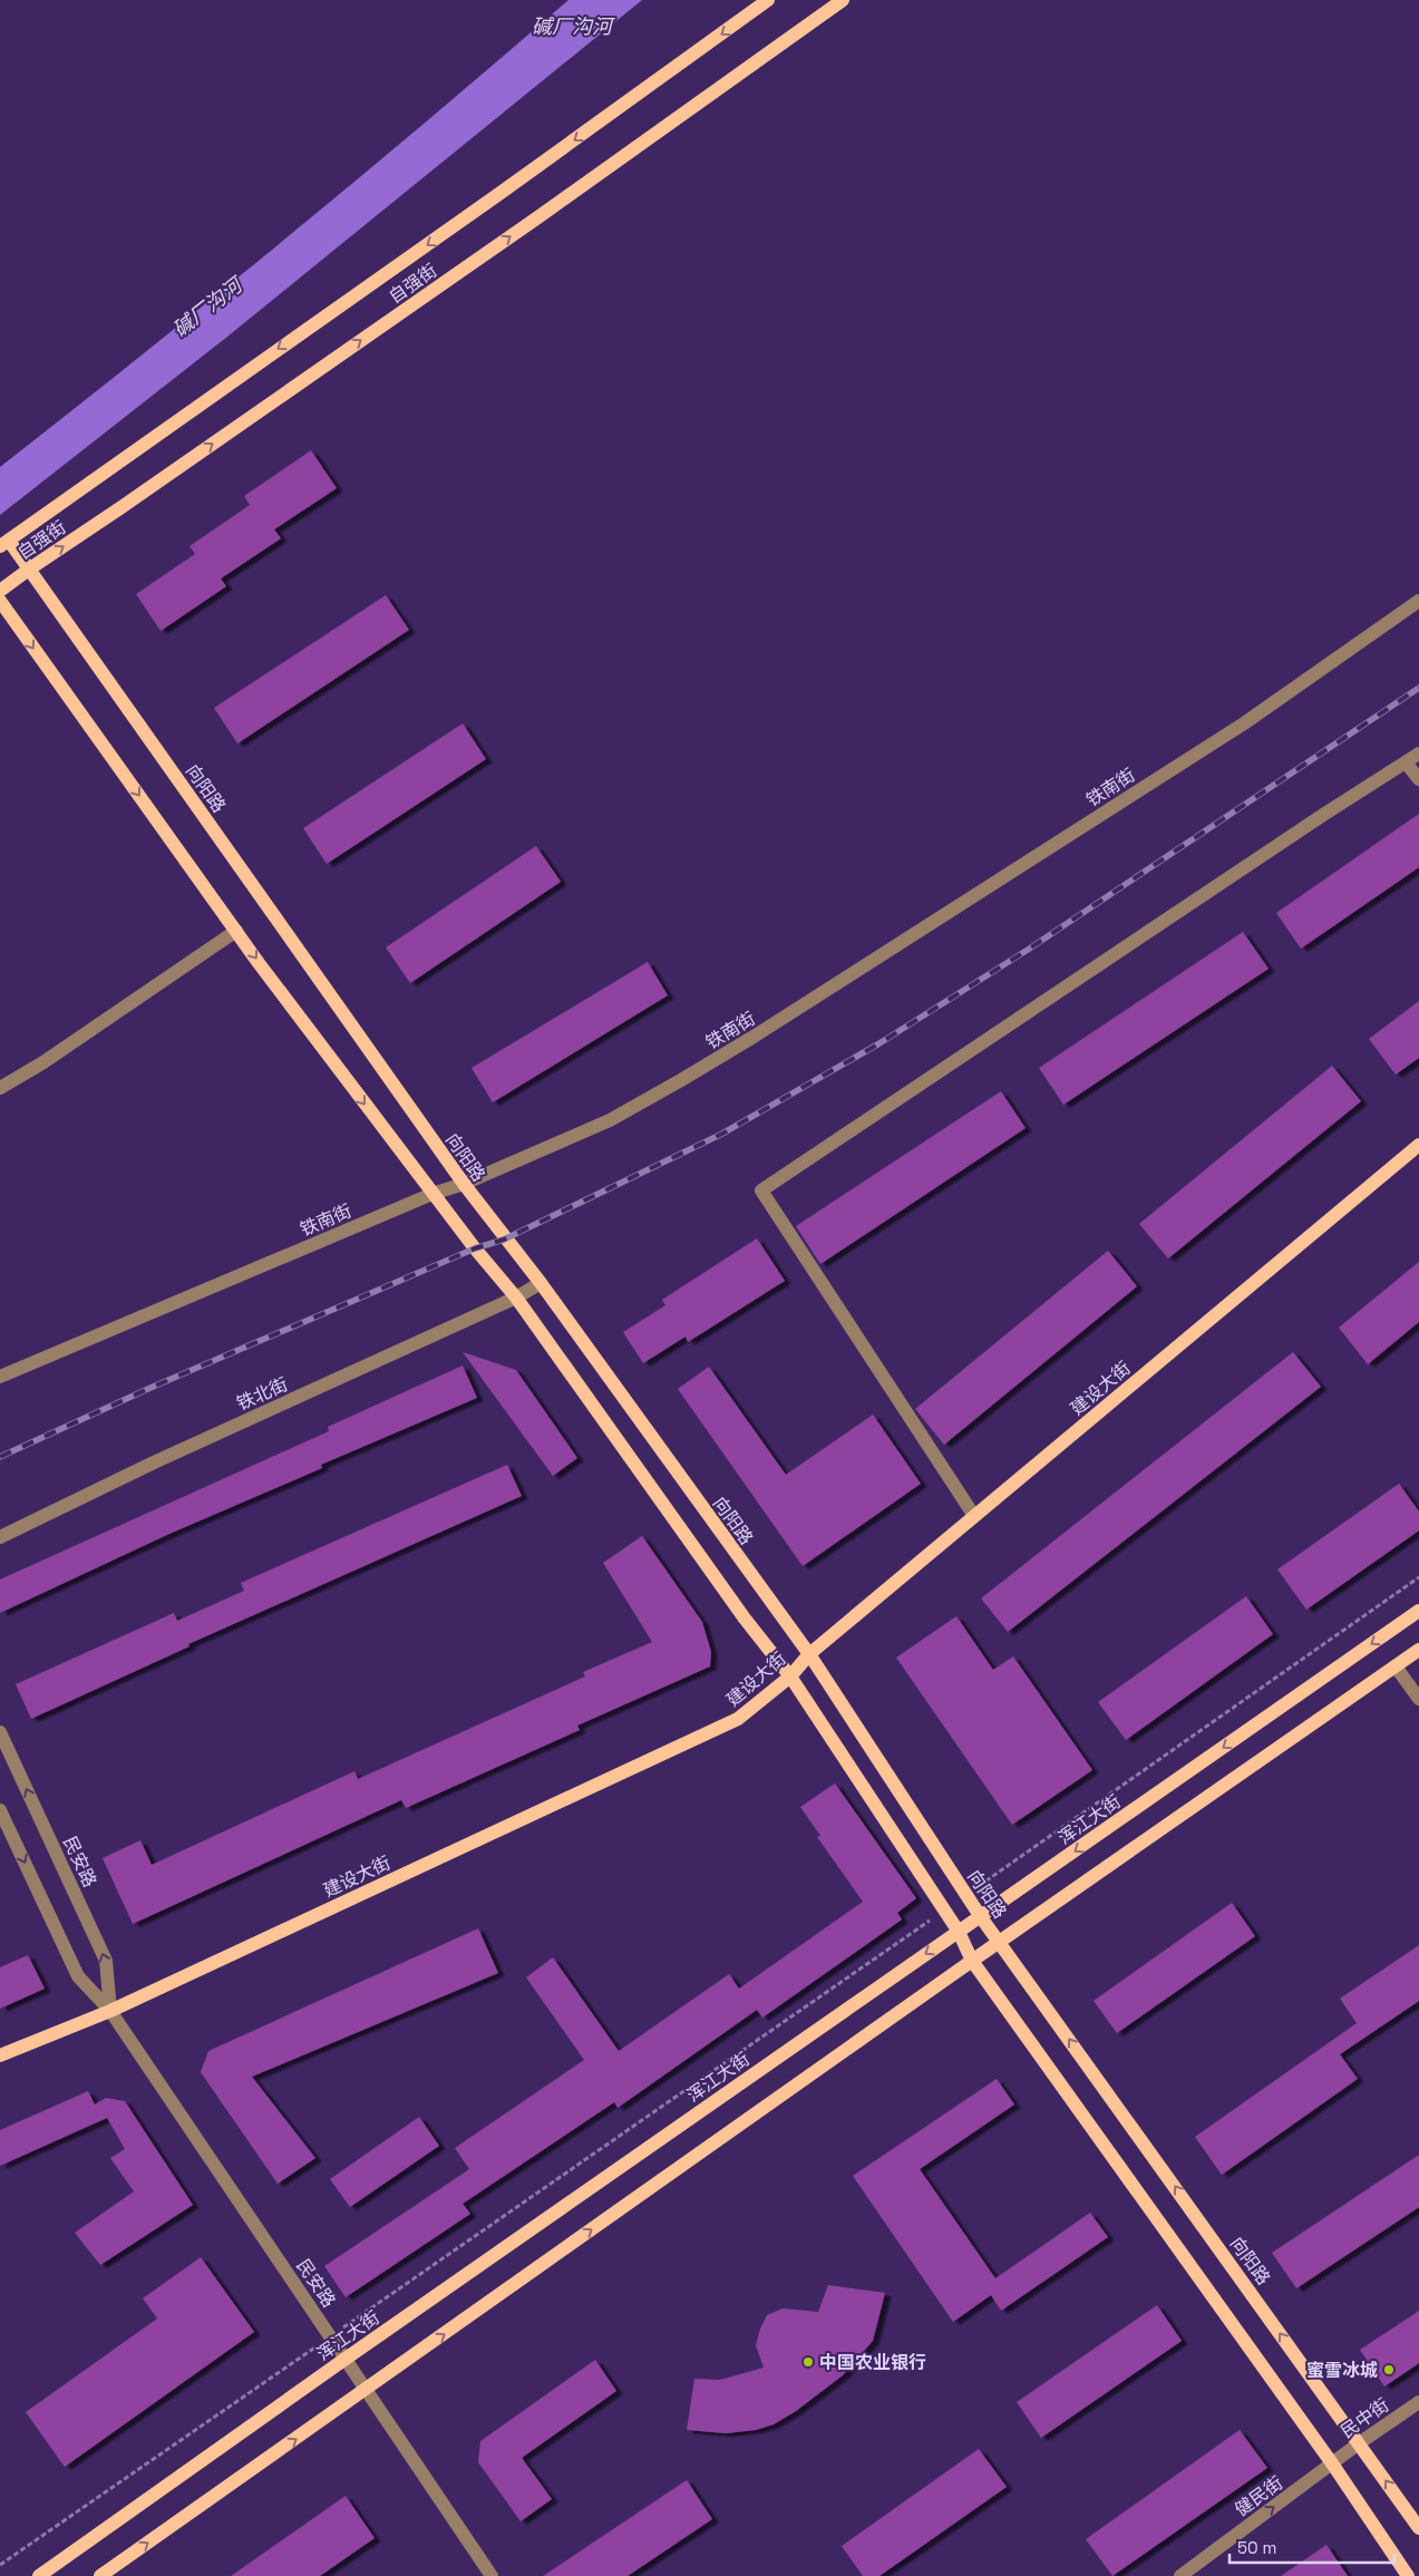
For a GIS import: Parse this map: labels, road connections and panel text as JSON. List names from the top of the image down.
{
  "streets": {
    "main road": [
      "自强街",
      "向阳路",
      "建设大街",
      "浑江大街"
    ],
    "street": [
      "铁南街",
      "铁北街",
      "民安路",
      "民中街",
      "健民街"
    ]
  },
  "crossings": [
    ["自强街", "向阳路"],
    ["铁南街", "向阳路"],
    ["向阳路", "建设大街"],
    ["向阳路", "铁北街"],
    ["向阳路", "浑江大街"],
    ["向阳路", "民中街"],
    ["建设大街", "民安路"],
    ["浑江大街", "民安路"],
    ["民中街", "健民街"]
  ],
  "one_way": ["健民街"],
  "water": ["碱厂沟河"],
  "places": ["中国农业银行", "蜜雪冰城"],
  "scale_bar": "50 m"
}
